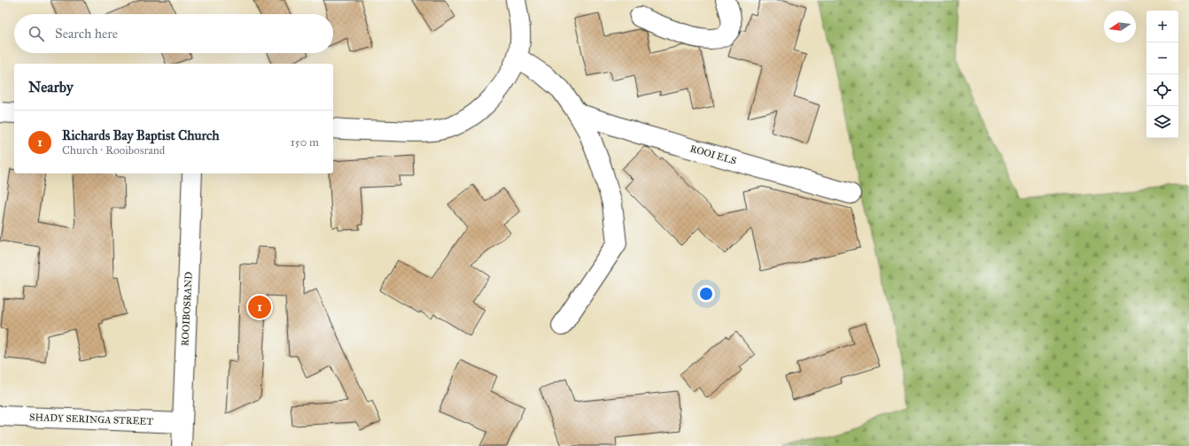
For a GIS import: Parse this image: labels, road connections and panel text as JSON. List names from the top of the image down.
{
  "streets": {
    "street": ["ROOI ELS", "ROOIBOSRAND", "SHADY SERINGA STREET"]
  },
  "crossings": [
    ["ROOIBOSRAND", "SHADY SERINGA STREET"]
  ],
  "north": "left",
  "page": {
    "map_buttons": ["+", "−"],
    "search": "Search here",
    "heading": "Nearby",
    "list": [
      {
        "mark": "1",
        "name": "Richards Bay Baptist Church",
        "note": "Church · Rooibosrand",
        "value": "150 m"
      }
    ],
    "pins": "1"
  }
}
